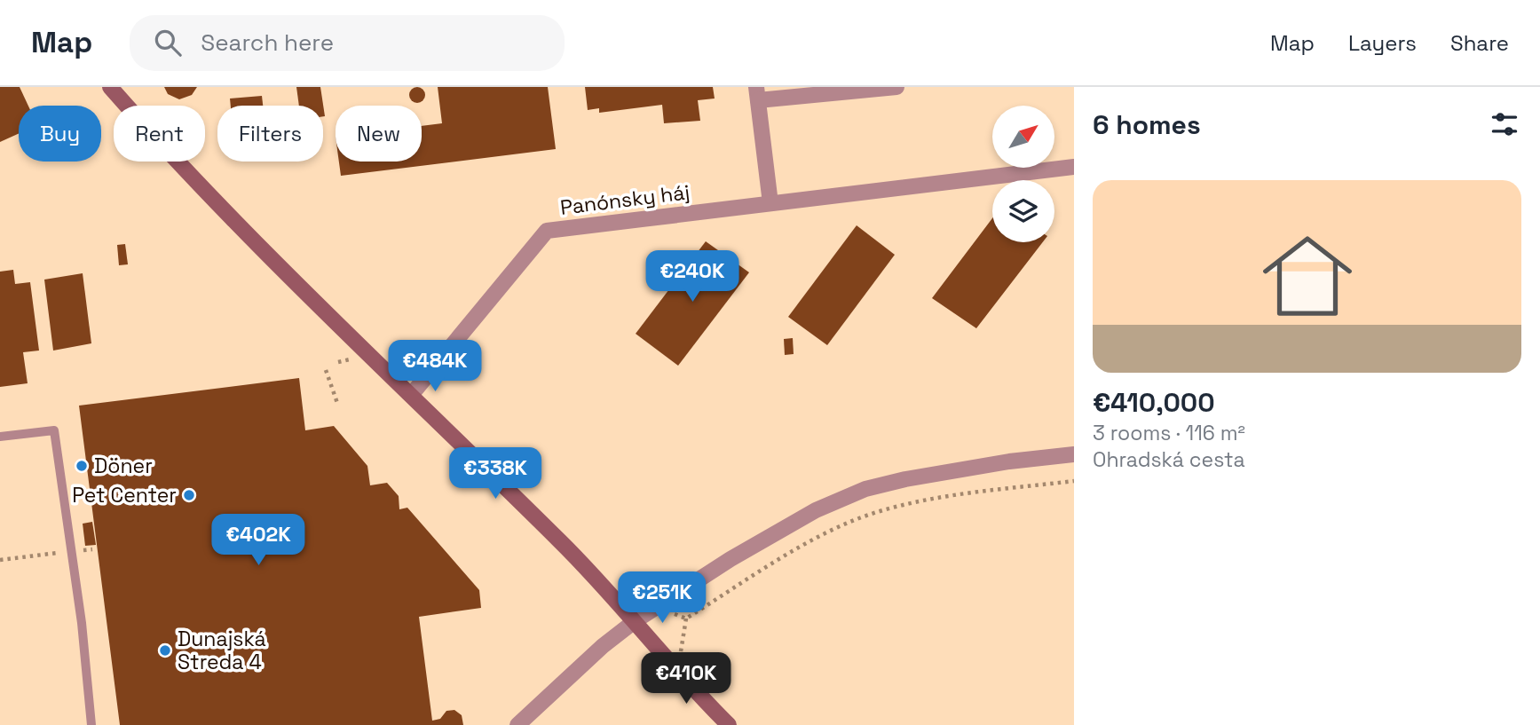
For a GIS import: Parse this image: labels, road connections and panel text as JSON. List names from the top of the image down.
{
  "streets": {
    "street": ["Panónsky háj"]
  },
  "places": ["Döner", "Pet Center", "Dunajská Streda 4"],
  "north": "top right",
  "page": {
    "header": "Map",
    "search": "Search here",
    "nav": ["Map", "Layers", "Share"],
    "heading": "6 homes",
    "chip": [
      "Buy",
      "Rent",
      "Filters",
      "New"
    ],
    "list": [
      {
        "name": "€410,000",
        "note": "3 rooms · 116 m² · Ohradská cesta"
      }
    ],
    "price": [
      "€240K",
      "€484K",
      "€338K",
      "€402K",
      "€251K",
      "€410K"
    ]
  }
}
